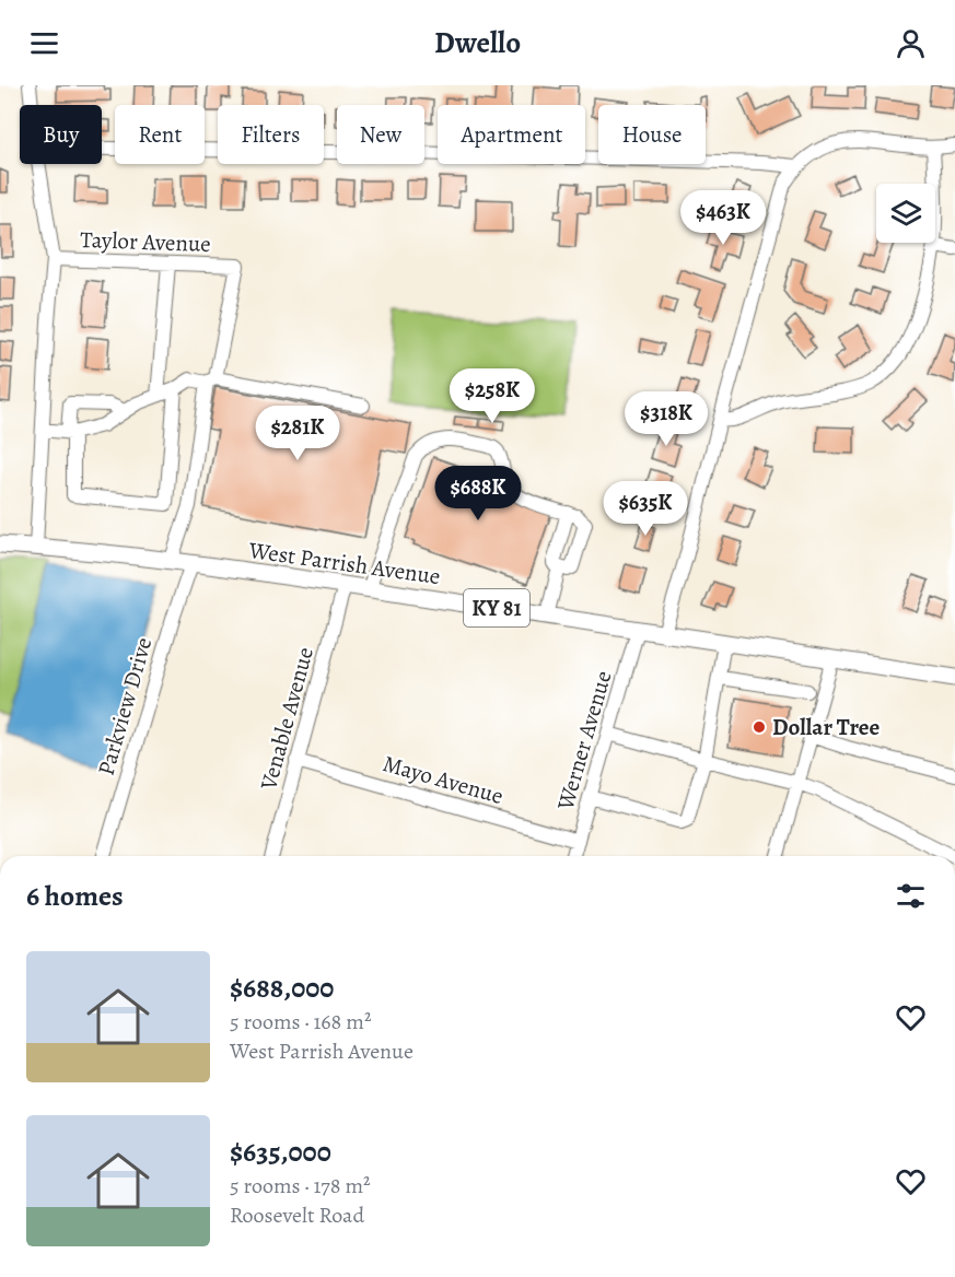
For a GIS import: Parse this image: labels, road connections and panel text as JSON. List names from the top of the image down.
{
  "streets": {
    "main road": ["West Parrish Avenue", "KY 81"],
    "street": [
      "Taylor Avenue",
      "Parkview Drive",
      "Venable Avenue",
      "Werner Avenue",
      "Mayo Avenue"
    ]
  },
  "crossings": [
    ["West Parrish Avenue", "Parkview Drive"],
    ["West Parrish Avenue", "Venable Avenue"],
    ["West Parrish Avenue", "Werner Avenue"],
    ["Venable Avenue", "Mayo Avenue"],
    ["Werner Avenue", "Mayo Avenue"]
  ],
  "places": ["Dollar Tree"],
  "page": {
    "header": "Dwello",
    "chip": [
      "Buy",
      "Rent",
      "Filters",
      "New",
      "Apartment",
      "House"
    ],
    "price": [
      "$463K",
      "$258K",
      "$318K",
      "$281K",
      "$688K",
      "$635K"
    ],
    "heading": "6 homes",
    "list": [
      {
        "name": "$688,000",
        "note": "5 rooms · 168 m² · West Parrish Avenue"
      },
      {
        "name": "$635,000",
        "note": "5 rooms · 178 m² · Roosevelt Road"
      }
    ]
  }
}
